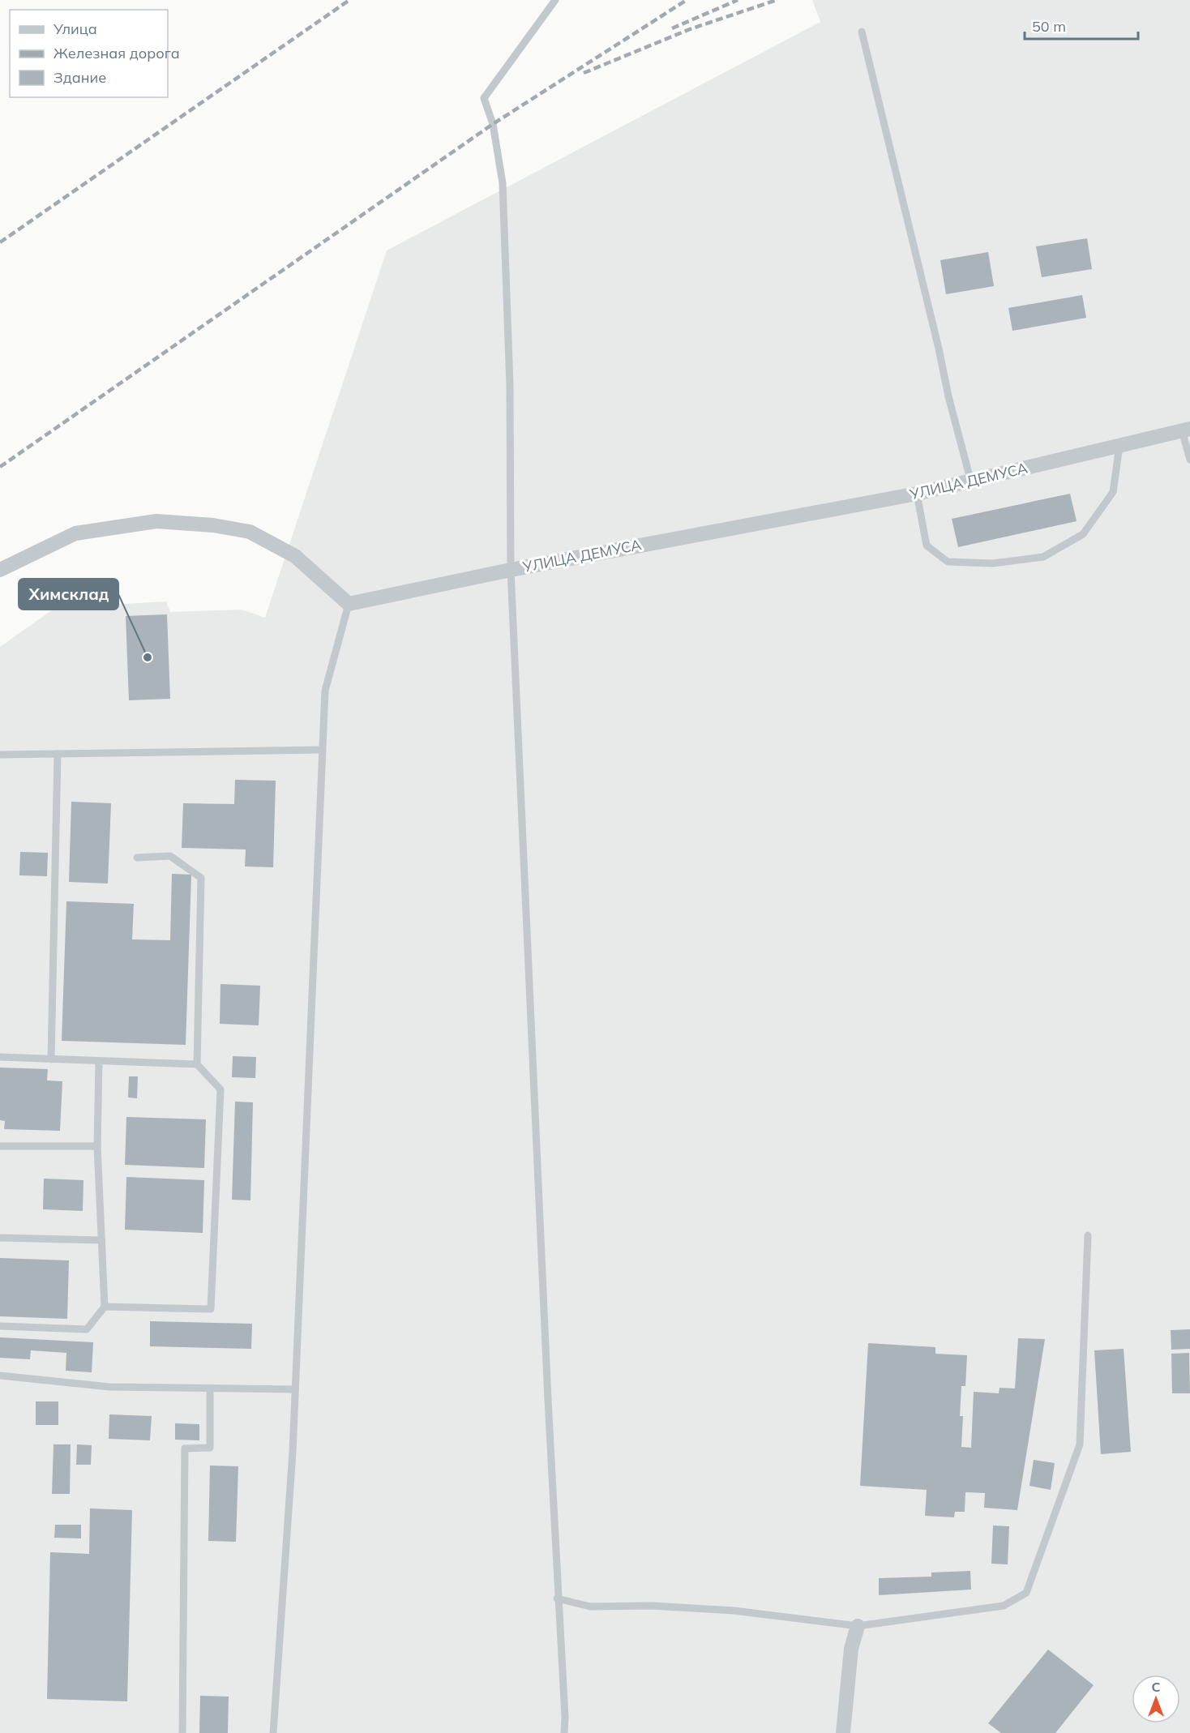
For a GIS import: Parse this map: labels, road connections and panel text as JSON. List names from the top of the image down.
{
  "streets": {
    "street": ["УЛИЦА ДЕМУСА"]
  },
  "places": ["Химсклад"],
  "legend": ["Улица", "Железная дорога", "Здание"],
  "scale_bar": "50 m",
  "north": "top"
}
